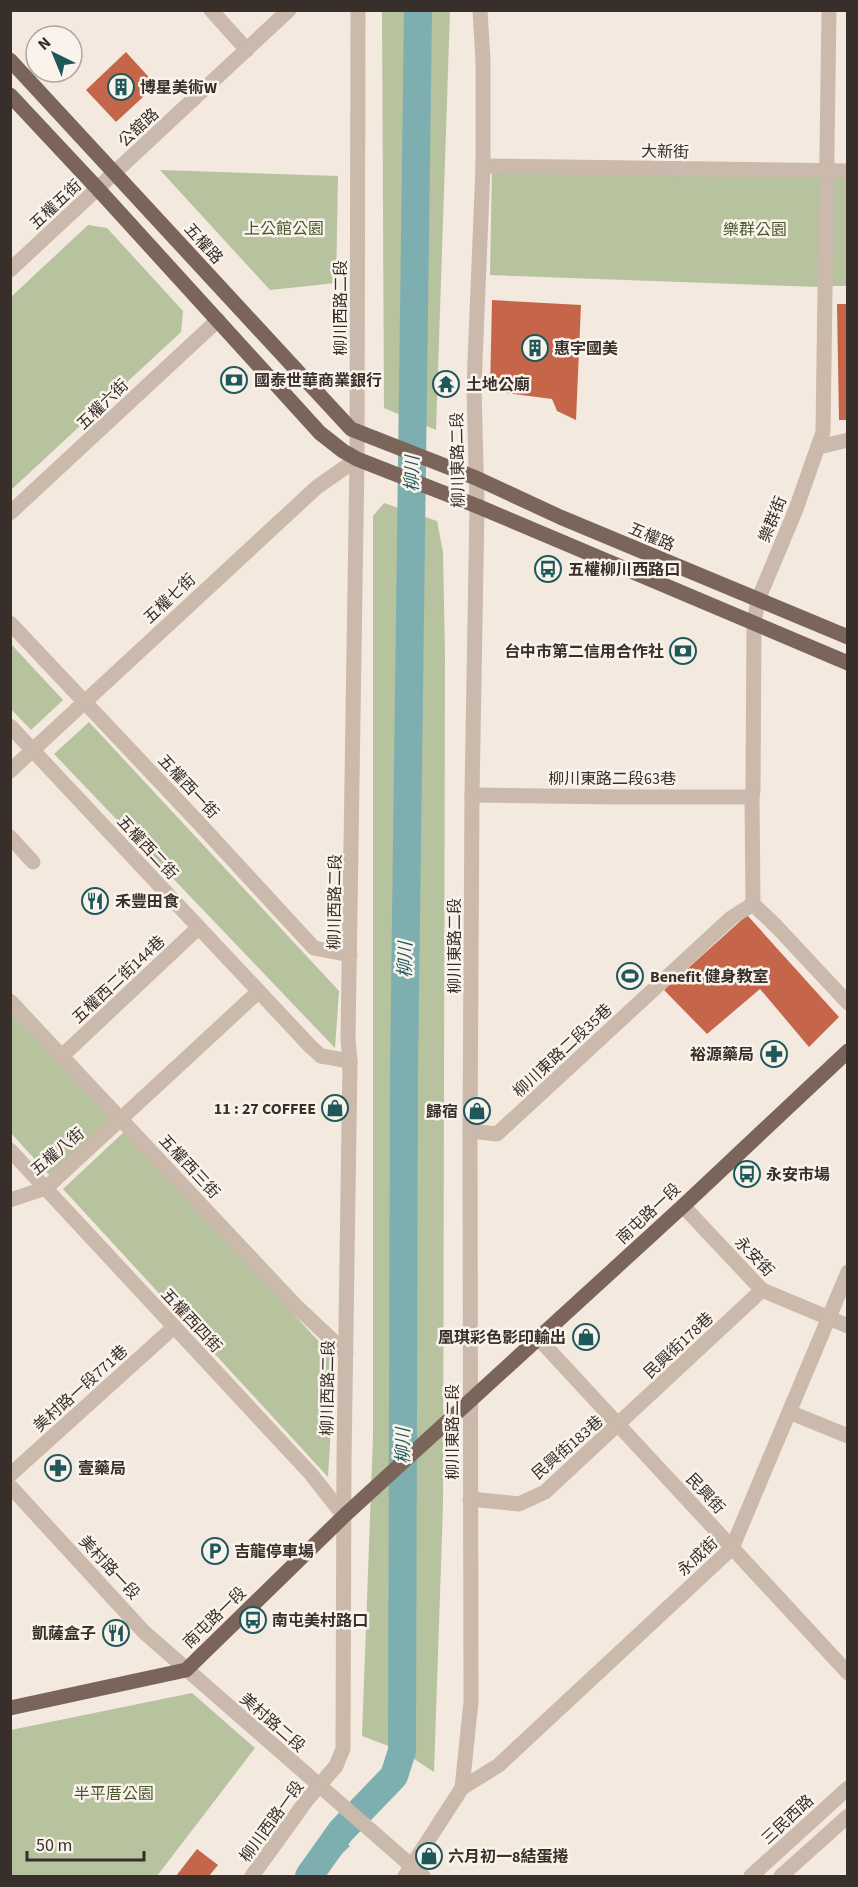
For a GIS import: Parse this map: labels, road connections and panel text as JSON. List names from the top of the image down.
{
  "streets": {
    "main road": ["五權路", "南屯路一段"],
    "street": [
      "公舘路",
      "大新街",
      "五權五街",
      "柳川西路二段",
      "五權六街",
      "柳川東路二段",
      "樂群街",
      "五權七街",
      "柳川東路二段63巷",
      "五權西一街",
      "五權西二街",
      "五權西二街144巷",
      "柳川東路二段35巷",
      "五權八街",
      "五權西三街",
      "永安街",
      "五權西四街",
      "民興街178巷",
      "美村路一段771巷",
      "民興街183巷",
      "民興街",
      "永成街",
      "美村路一段",
      "美村路二段",
      "三民西路",
      "柳川西路一段"
    ]
  },
  "crossings": [
    ["公舘路", "五權五街"],
    ["公舘路", "五權路"],
    ["大新街", "柳川東路二段"],
    ["大新街", "樂群街"],
    ["五權路", "柳川西路二段"],
    ["五權路", "柳川東路二段"],
    ["五權路", "樂群街"],
    ["柳川西路二段", "五權七街"],
    ["柳川西路二段", "五權西一街"],
    ["柳川西路二段", "五權西二街"],
    ["柳川西路二段", "五權西三街"],
    ["柳川西路二段", "南屯路一段"],
    ["柳川西路二段", "五權西四街"],
    ["柳川西路二段", "美村路二段"],
    ["柳川西路二段", "柳川西路一段"],
    ["柳川東路二段", "柳川東路二段63巷"],
    ["柳川東路二段", "柳川東路二段35巷"],
    ["柳川東路二段", "南屯路一段"],
    ["柳川東路二段", "民興街183巷"],
    ["柳川東路二段", "永成街"],
    ["柳川東路二段", "美村路二段"],
    ["樂群街", "柳川東路二段63巷"],
    ["樂群街", "柳川東路二段35巷"],
    ["五權七街", "五權西一街"],
    ["五權七街", "五權西二街"],
    ["五權西二街", "五權西二街144巷"],
    ["五權西二街144巷", "五權西三街"],
    ["五權八街", "五權西三街"],
    ["五權八街", "五權西四街"],
    ["南屯路一段", "永安街"],
    ["南屯路一段", "五權西四街"],
    ["南屯路一段", "民興街"],
    ["南屯路一段", "美村路一段"],
    ["南屯路一段", "美村路二段"],
    ["永安街", "民興街178巷"],
    ["永安街", "永成街"],
    ["五權西四街", "美村路一段771巷"],
    ["民興街178巷", "民興街183巷"],
    ["民興街178巷", "民興街"],
    ["民興街183巷", "民興街"],
    ["民興街", "永成街"],
    ["美村路一段", "美村路二段"],
    ["美村路二段", "柳川西路一段"]
  ],
  "water": ["柳川"],
  "parks": ["上公館公園", "樂群公園", "半平厝公園"],
  "places": {
    "building": ["博星美術W", "惠宇國美"],
    "bank": ["國泰世華商業銀行", "台中市第二信用合作社"],
    "temple": ["土地公廟"],
    "bus stop": ["五權柳川西路口", "永安市場", "南屯美村路口"],
    "restaurant": ["禾豐田食", "凱薩盒子"],
    "sports": ["Benefit 健身教室"],
    "pharmacy": ["裕源藥局", "壹藥局"],
    "shop": [
      "11 : 27 COFFEE",
      "歸宿",
      "凰琪彩色影印輸出",
      "六月初一8結蛋捲"
    ],
    "parking": ["吉龍停車場"]
  },
  "scale_bar": "50 m",
  "north": "top left"
}
